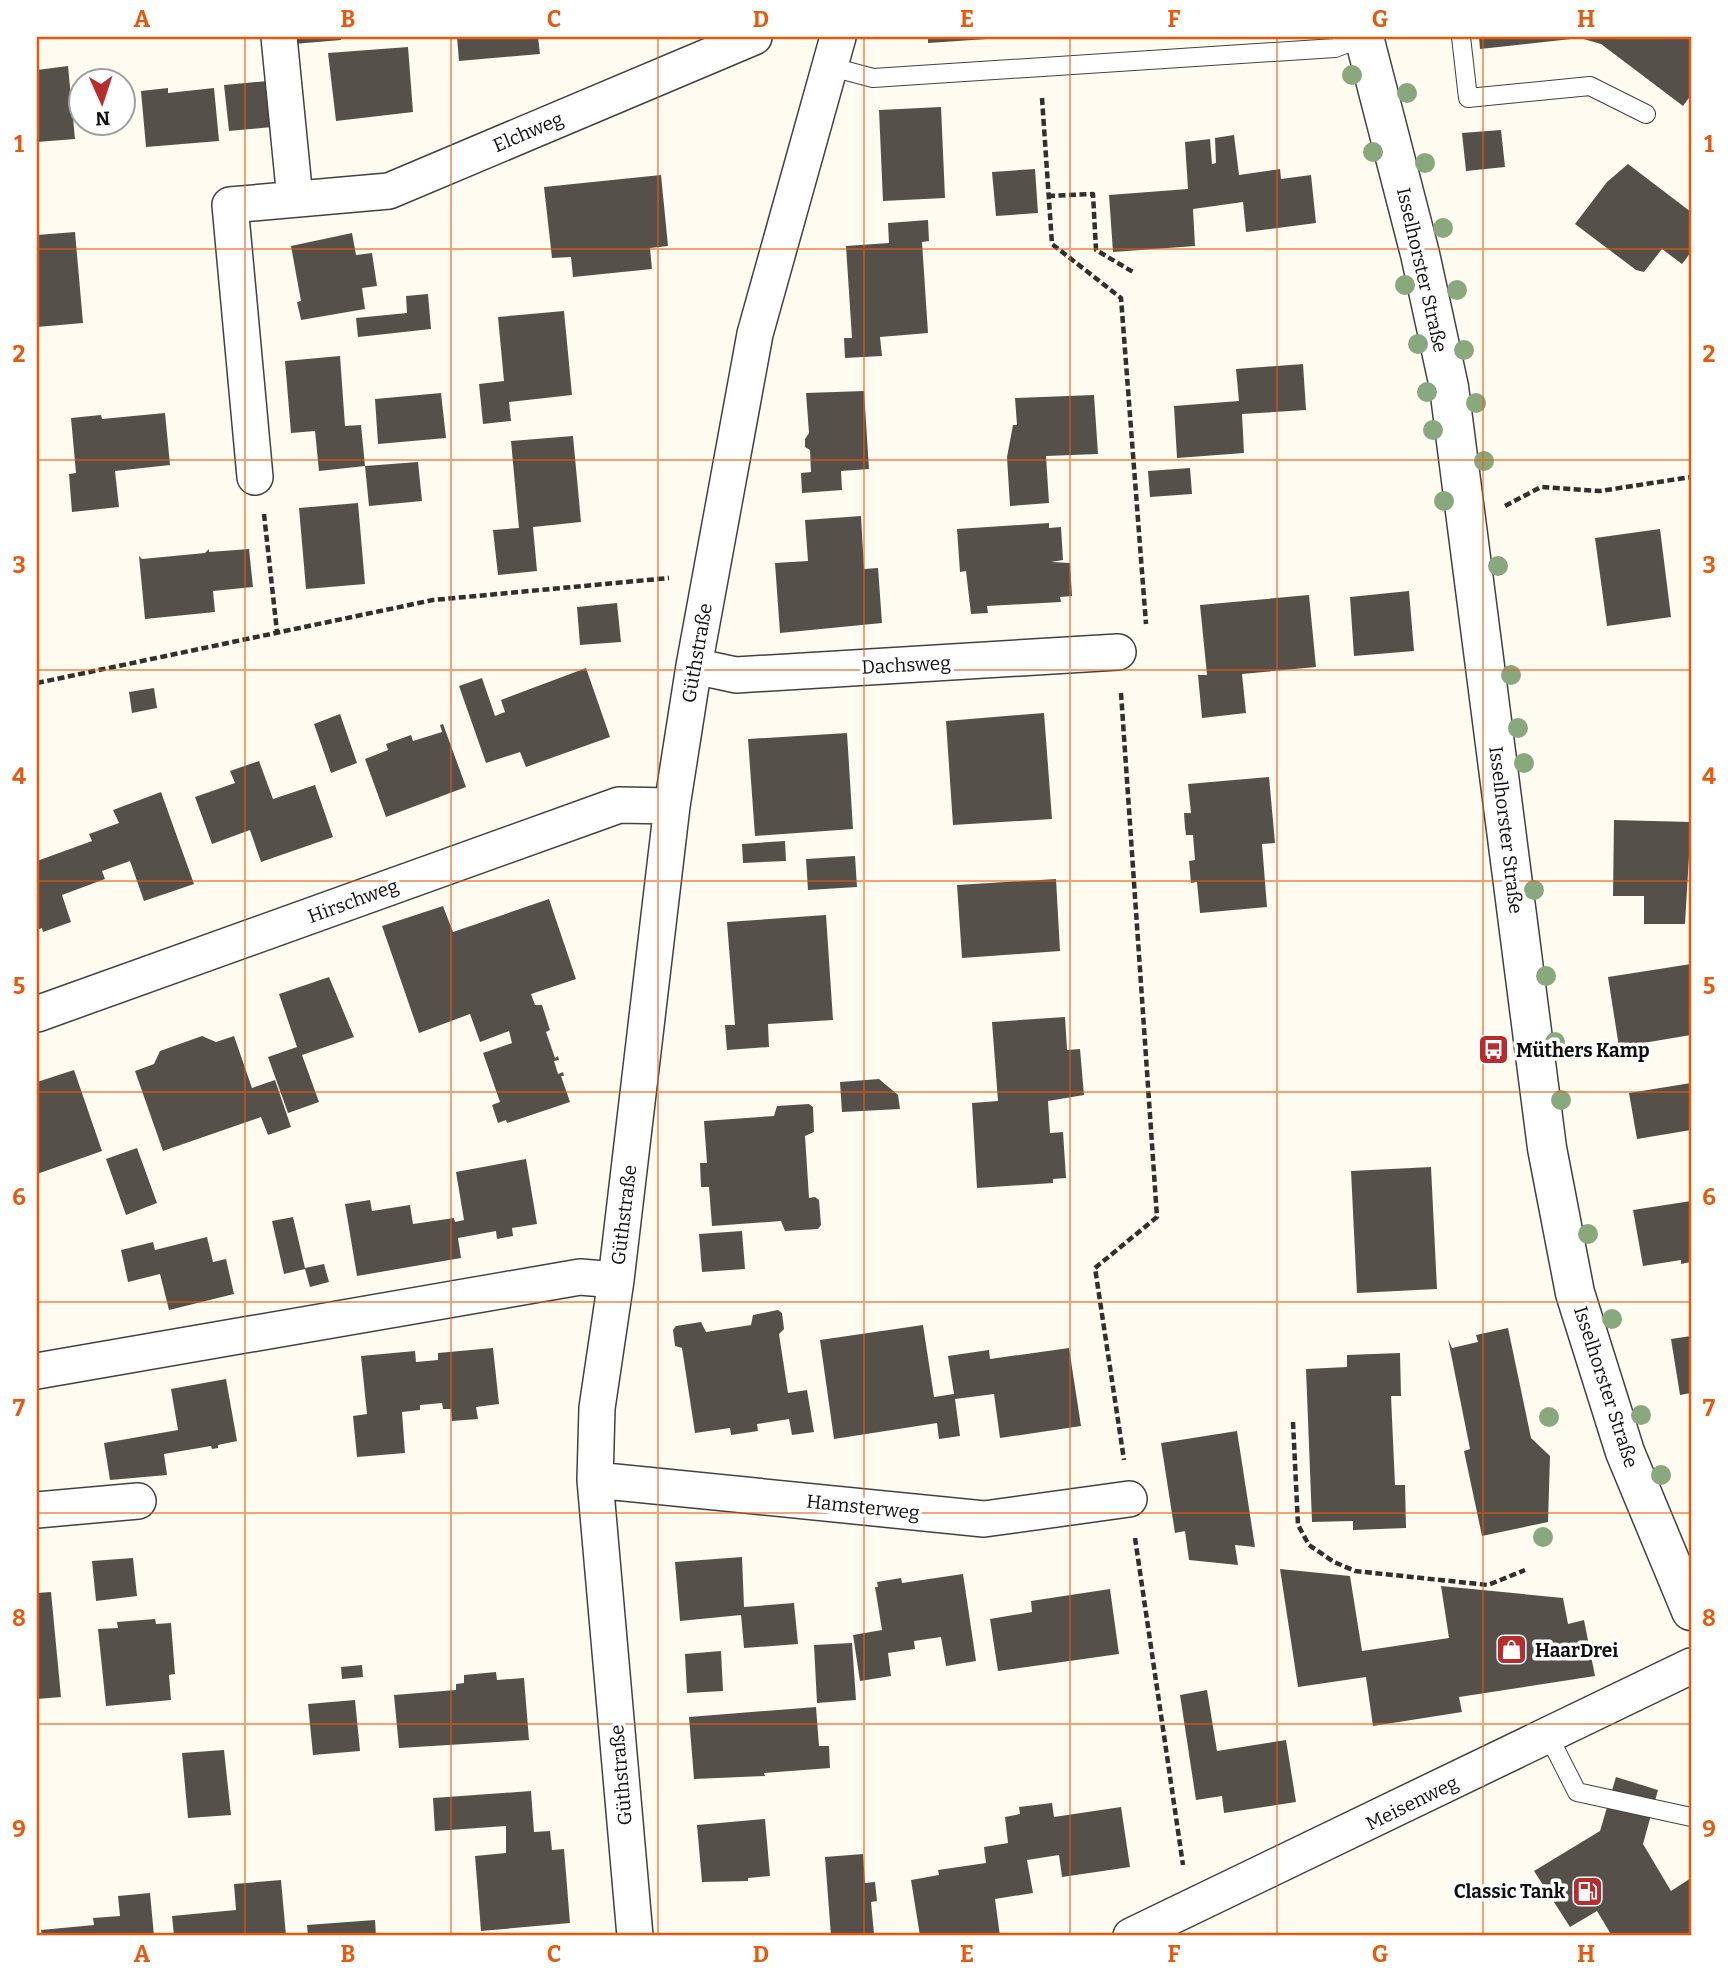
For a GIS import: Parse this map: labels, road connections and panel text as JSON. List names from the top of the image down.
{
  "streets": {
    "street": [
      "Elchweg",
      "Isselhorster Straße",
      "Güthstraße",
      "Dachsweg",
      "Hirschweg",
      "Hamsterweg",
      "Meisenweg"
    ]
  },
  "crossings": [
    ["Güthstraße", "Dachsweg"],
    ["Güthstraße", "Hirschweg"],
    ["Güthstraße", "Hamsterweg"]
  ],
  "places": {
    "bus stop": ["Müthers Kamp"],
    "shop": ["HaarDrei"],
    "fuel station": ["Classic Tank"]
  },
  "north": "bottom",
  "grid": {
    "columns": [
      "A",
      "B",
      "C",
      "D",
      "E",
      "F",
      "G",
      "H"
    ],
    "rows": [
      "1",
      "2",
      "3",
      "4",
      "5",
      "6",
      "7",
      "8",
      "9"
    ]
  }
}
